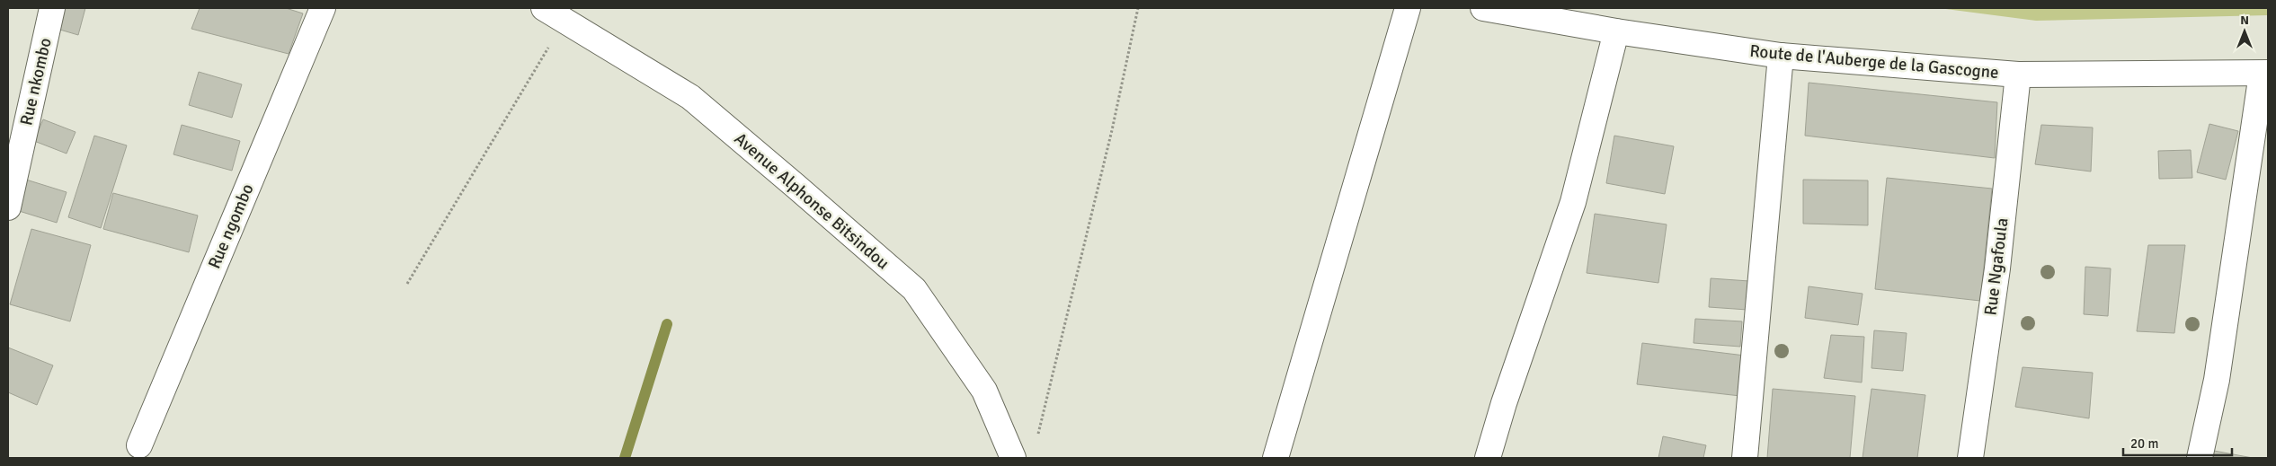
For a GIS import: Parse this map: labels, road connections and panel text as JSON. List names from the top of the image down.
{
  "streets": {
    "street": [
      "Route de l'Auberge de la Gascogne",
      "Rue nkombo",
      "Avenue Alphonse Bitsindou",
      "Rue ngombo",
      "Rue Ngafoula"
    ]
  },
  "crossings": [
    ["Route de l'Auberge de la Gascogne", "Rue Ngafoula"]
  ],
  "scale_bar": "20 m",
  "north": "top"
}
